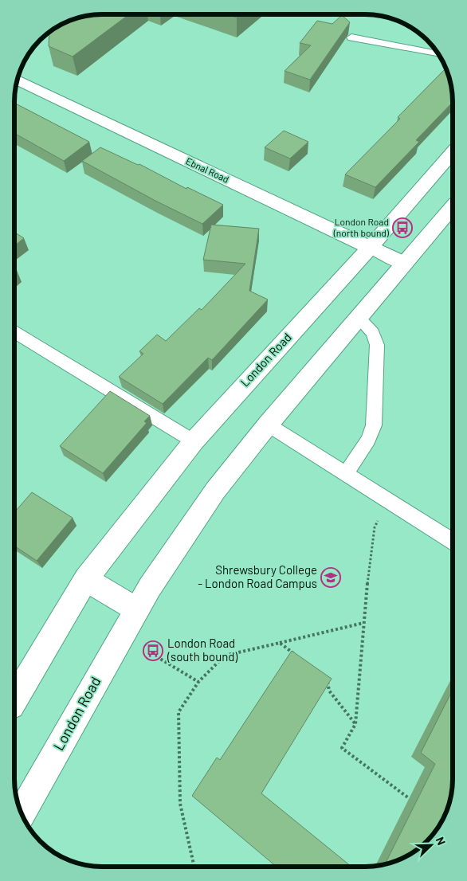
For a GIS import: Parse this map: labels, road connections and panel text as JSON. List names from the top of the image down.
{
  "streets": {
    "street": ["Ebnal Road", "London Road"]
  },
  "crossings": [
    ["Ebnal Road", "London Road"]
  ],
  "places": {
    "bus stop": ["London Road (north bound)", "London Road (south bound)"],
    "school or university": ["Shrewsbury College - London Road Campus"]
  },
  "north": "top right"
}
